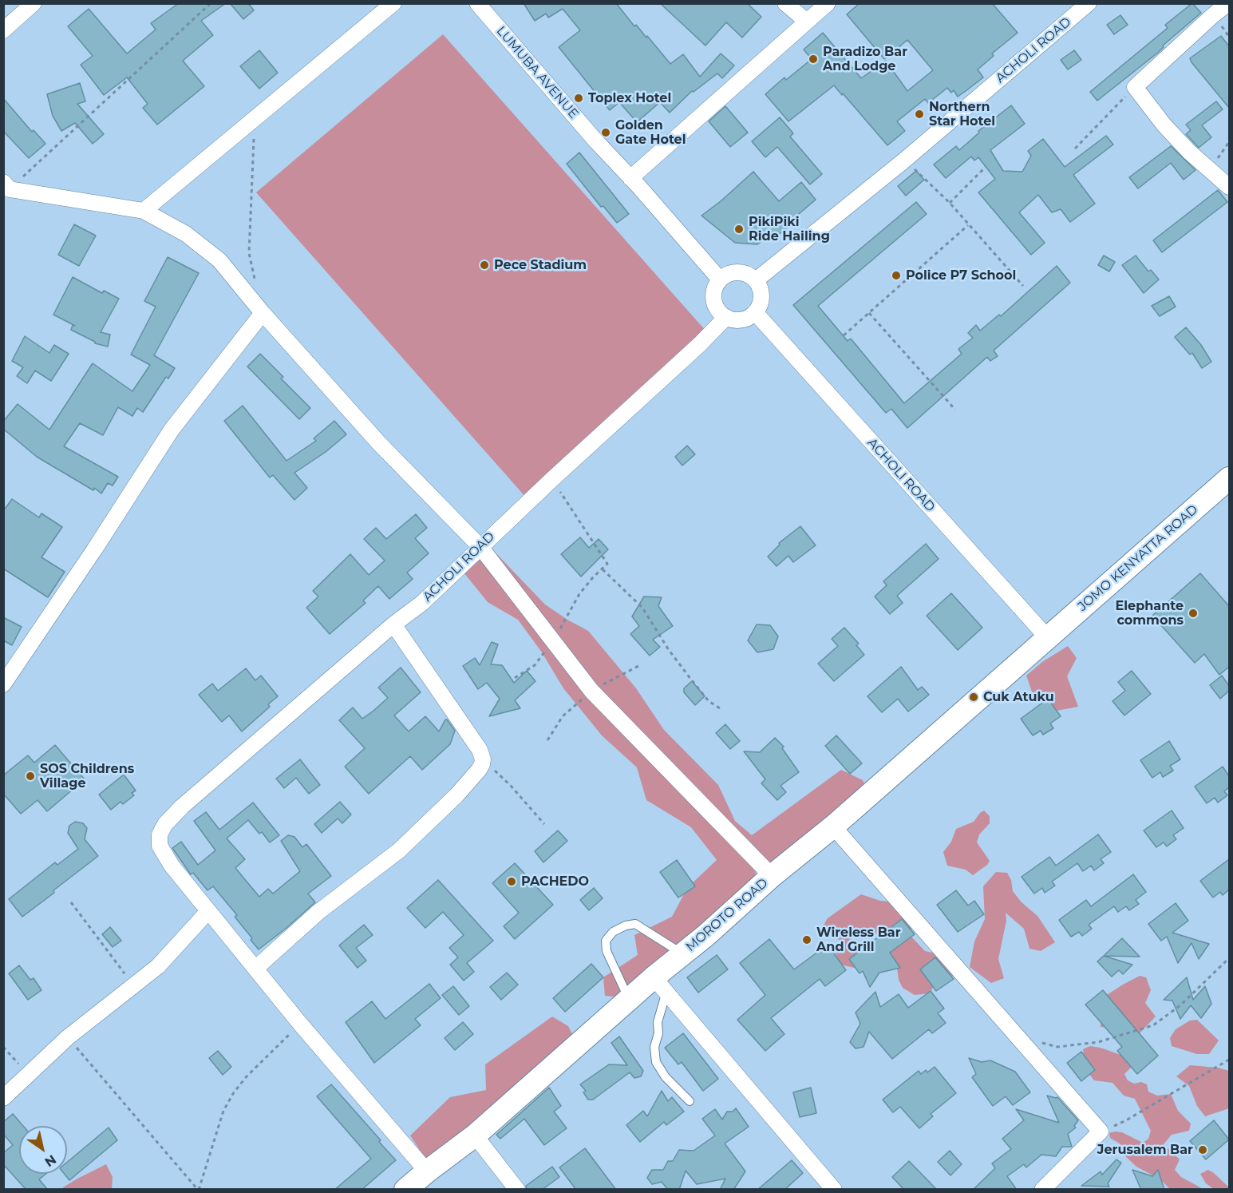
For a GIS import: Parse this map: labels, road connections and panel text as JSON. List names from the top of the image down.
{
  "streets": {
    "main road": ["JOMO KENYATTA ROAD", "MOROTO ROAD"],
    "street": ["ACHOLI ROAD", "LUMUBA AVENUE"]
  },
  "crossings": [
    ["ACHOLI ROAD", "JOMO KENYATTA ROAD"],
    ["ACHOLI ROAD", "MOROTO ROAD"],
    ["JOMO KENYATTA ROAD", "MOROTO ROAD"]
  ],
  "places": [
    "Paradizo Bar And Lodge",
    "Toplex Hotel",
    "Northern Star Hotel",
    "Golden Gate Hotel",
    "PikiPiki Ride Hailing",
    "Pece Stadium",
    "Police P7 School",
    "Elephante commons",
    "Cuk Atuku",
    "SOS Childrens Village",
    "PACHEDO",
    "Wireless Bar And Grill",
    "Jerusalem Bar"
  ],
  "north": "bottom right"
}
